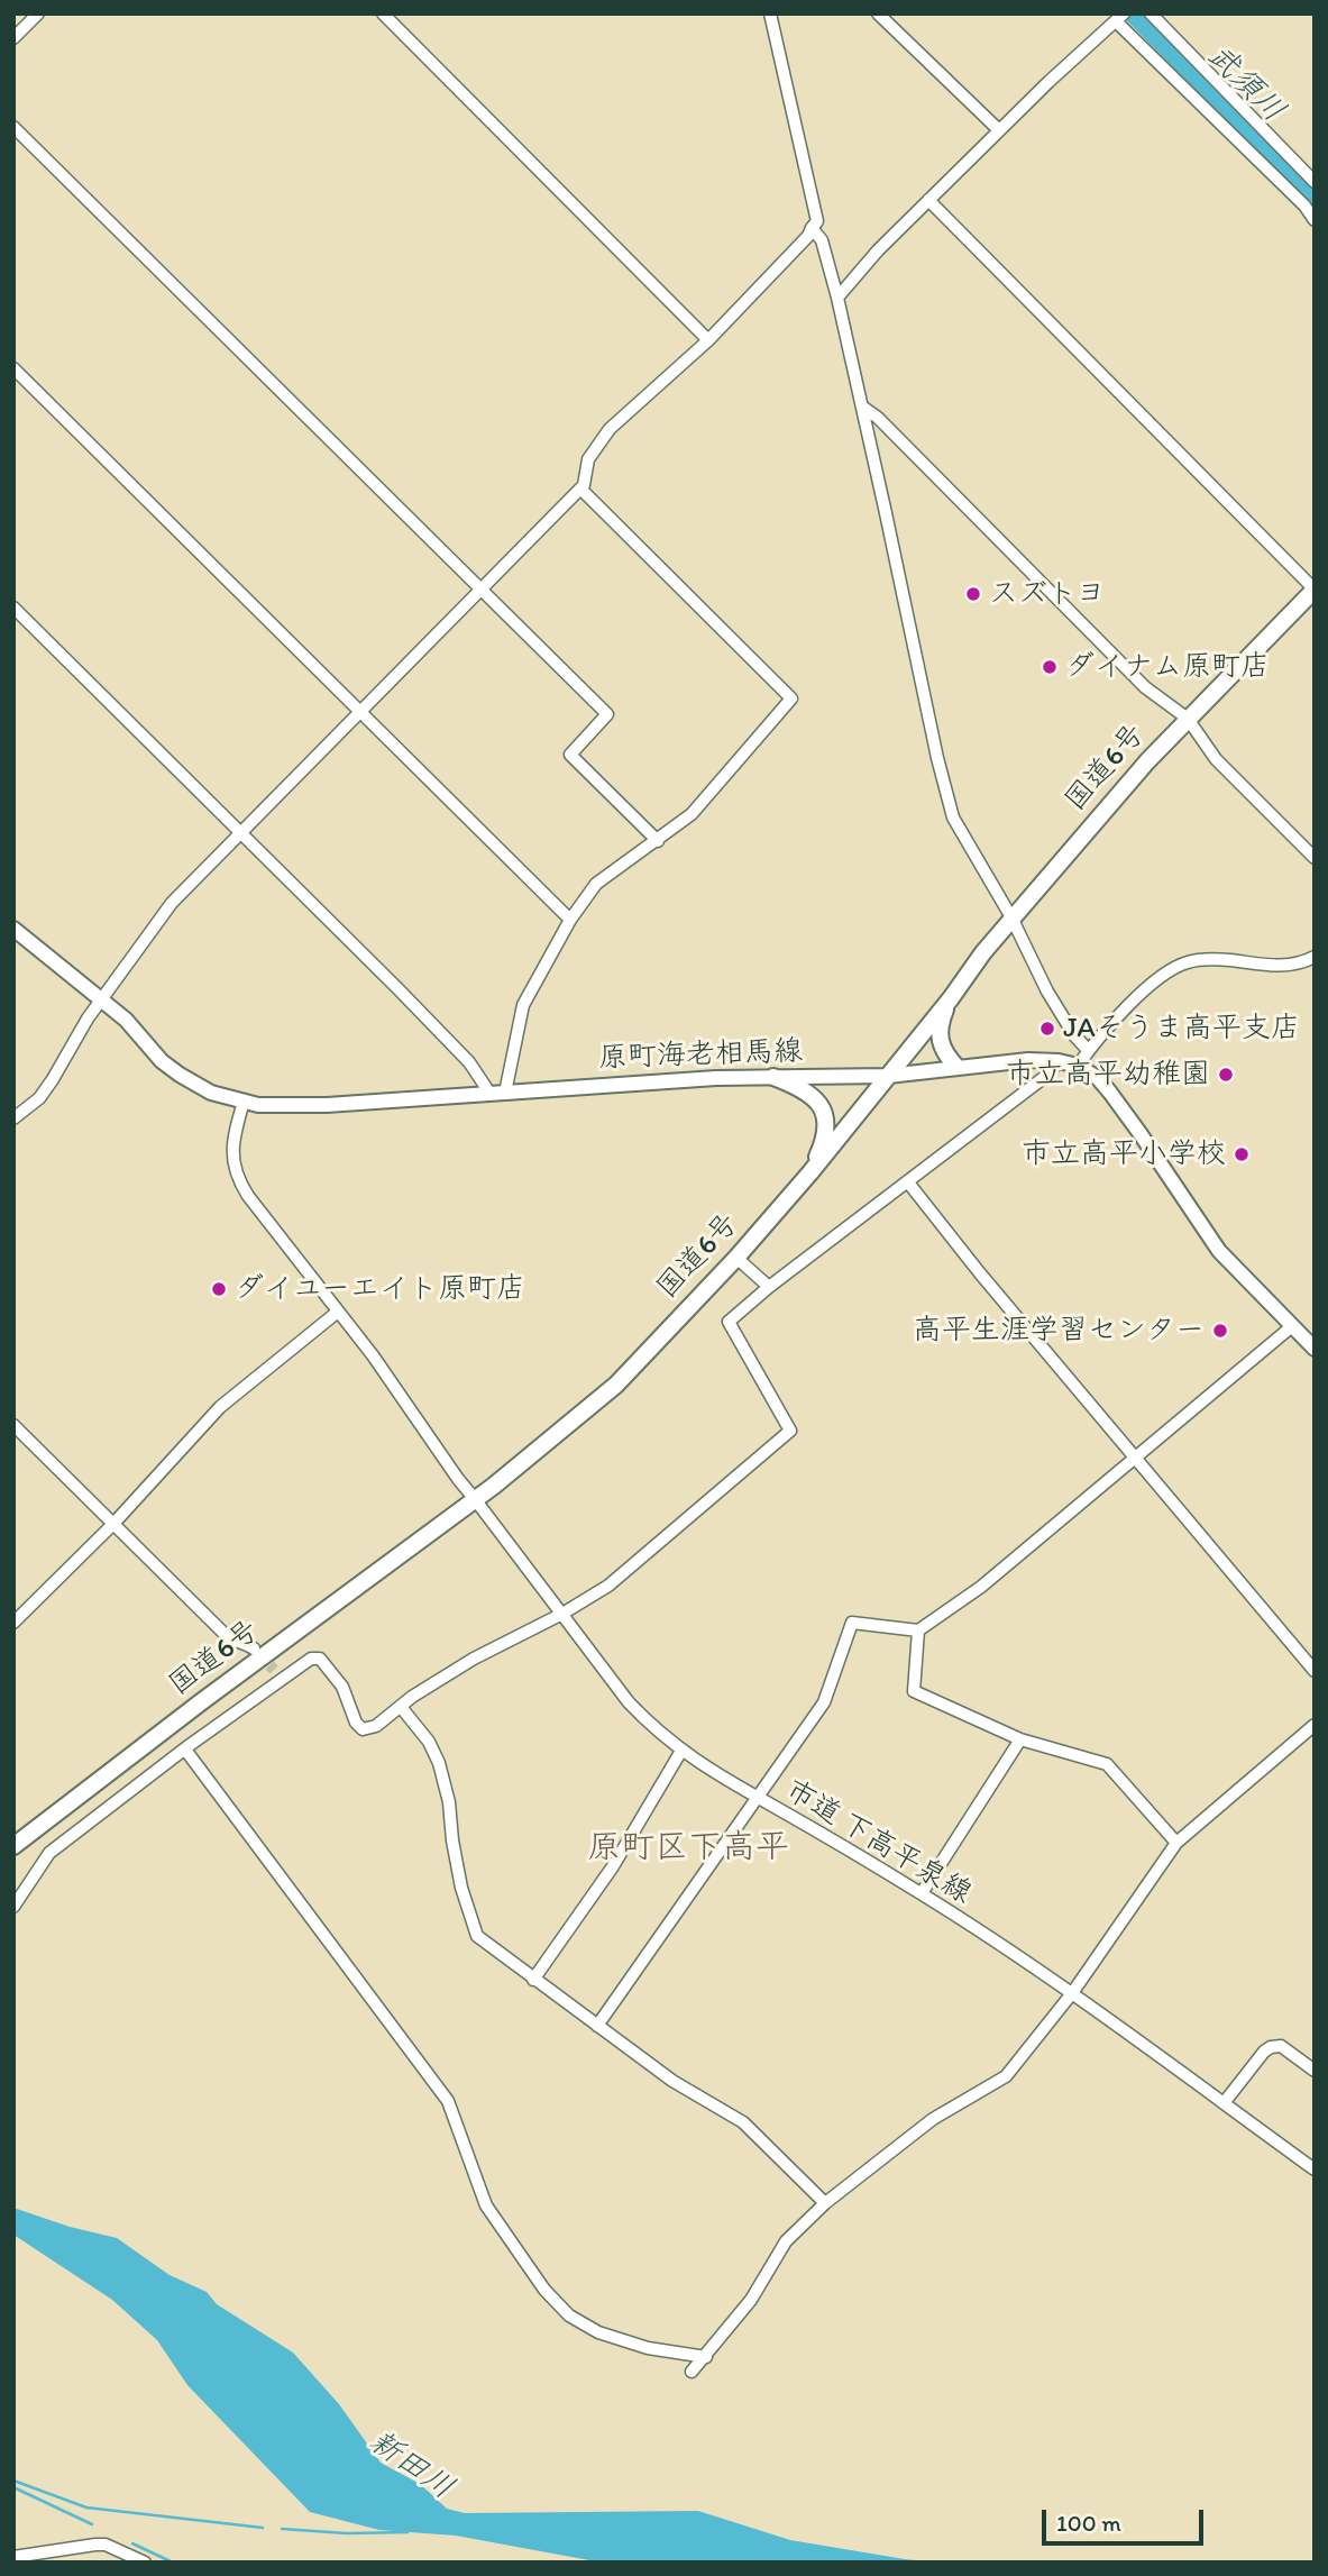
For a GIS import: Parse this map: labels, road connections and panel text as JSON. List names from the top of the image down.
{
  "streets": {
    "highway": ["国道6号"],
    "main road": ["原町海老相馬線"],
    "street": ["市道 下高平泉線"]
  },
  "crossings": [
    ["国道6号", "原町海老相馬線"],
    ["国道6号", "市道 下高平泉線"],
    ["原町海老相馬線", "市道 下高平泉線"]
  ],
  "districts": ["原町区下高平"],
  "water": ["武須川", "新田川"],
  "places": [
    "スズトヨ",
    "ダイナム原町店",
    "JAそうま高平支店",
    "市立高平幼稚園",
    "市立高平小学校",
    "ダイユーエイト原町店",
    "高平生涯学習センター"
  ],
  "scale_bar": "100 m"
}
